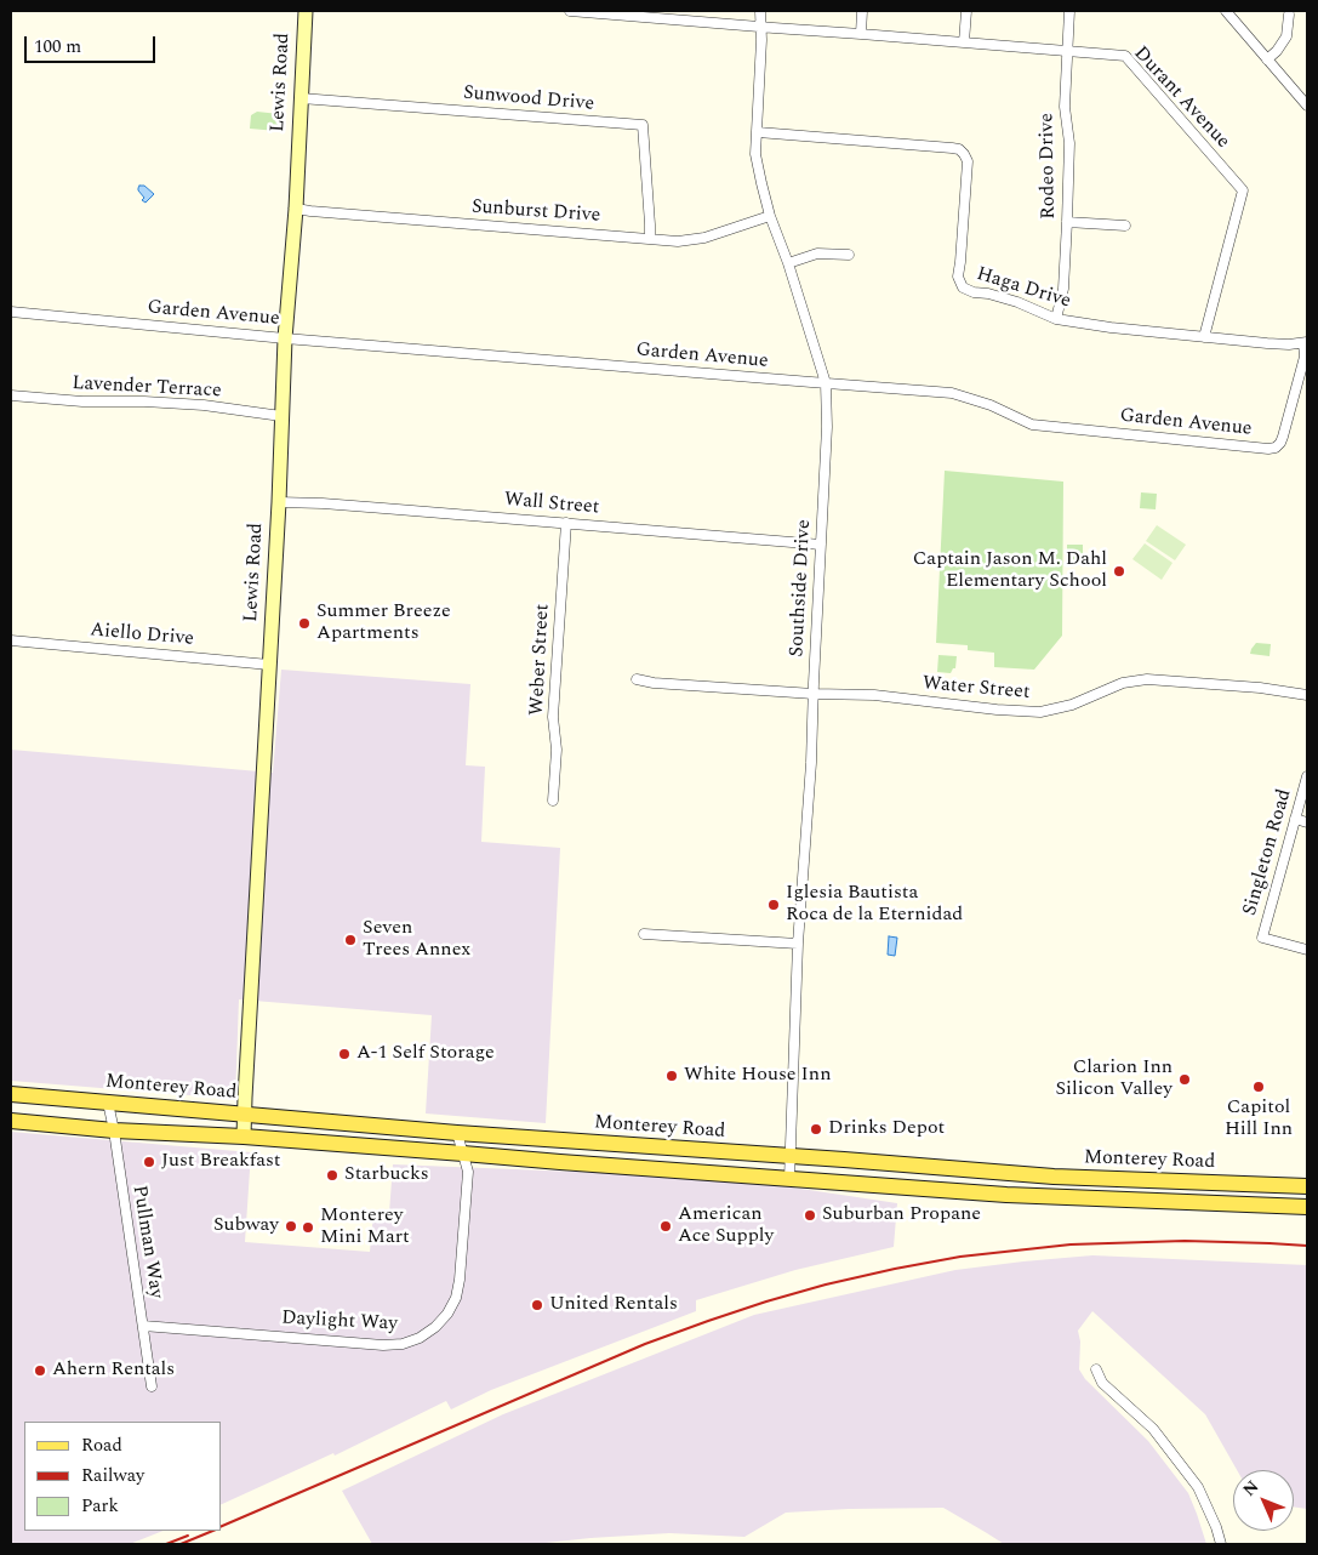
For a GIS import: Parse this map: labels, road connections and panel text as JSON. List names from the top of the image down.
{
  "streets": {
    "main road": ["Monterey Road"],
    "street": [
      "Lewis Road",
      "Durant Avenue",
      "Sunwood Drive",
      "Rodeo Drive",
      "Sunburst Drive",
      "Haga Drive",
      "Garden Avenue",
      "Lavender Terrace",
      "Wall Street",
      "Southside Drive",
      "Aiello Drive",
      "Weber Street",
      "Water Street",
      "Singleton Road",
      "Pullman Way",
      "Daylight Way"
    ]
  },
  "crossings": [
    ["Lewis Road", "Sunwood Drive"],
    ["Lewis Road", "Sunburst Drive"],
    ["Lewis Road", "Garden Avenue"],
    ["Lewis Road", "Lavender Terrace"],
    ["Lewis Road", "Wall Street"],
    ["Lewis Road", "Aiello Drive"],
    ["Lewis Road", "Monterey Road"],
    ["Durant Avenue", "Rodeo Drive"],
    ["Durant Avenue", "Haga Drive"],
    ["Durant Avenue", "Southside Drive"],
    ["Sunwood Drive", "Sunburst Drive"],
    ["Rodeo Drive", "Haga Drive"],
    ["Sunburst Drive", "Southside Drive"],
    ["Haga Drive", "Garden Avenue"],
    ["Haga Drive", "Southside Drive"],
    ["Garden Avenue", "Southside Drive"],
    ["Wall Street", "Southside Drive"],
    ["Wall Street", "Weber Street"],
    ["Southside Drive", "Water Street"],
    ["Southside Drive", "Monterey Road"],
    ["Monterey Road", "Pullman Way"],
    ["Monterey Road", "Daylight Way"],
    ["Pullman Way", "Daylight Way"]
  ],
  "places": [
    "Captain Jason M. Dahl Elementary School",
    "Summer Breeze Apartments",
    "Iglesia Bautista Roca de la Eternidad",
    "Seven Trees Annex",
    "A-1 Self Storage",
    "White House Inn",
    "Clarion Inn Silicon Valley",
    "Capitol Hill Inn",
    "Drinks Depot",
    "Just Breakfast",
    "Starbucks",
    "Suburban Propane",
    "Subway",
    "American Ace Supply",
    "Monterey Mini Mart",
    "United Rentals",
    "Ahern Rentals"
  ],
  "legend": ["Road", "Railway", "Park"],
  "scale_bar": "100 m",
  "north": "top left"
}
